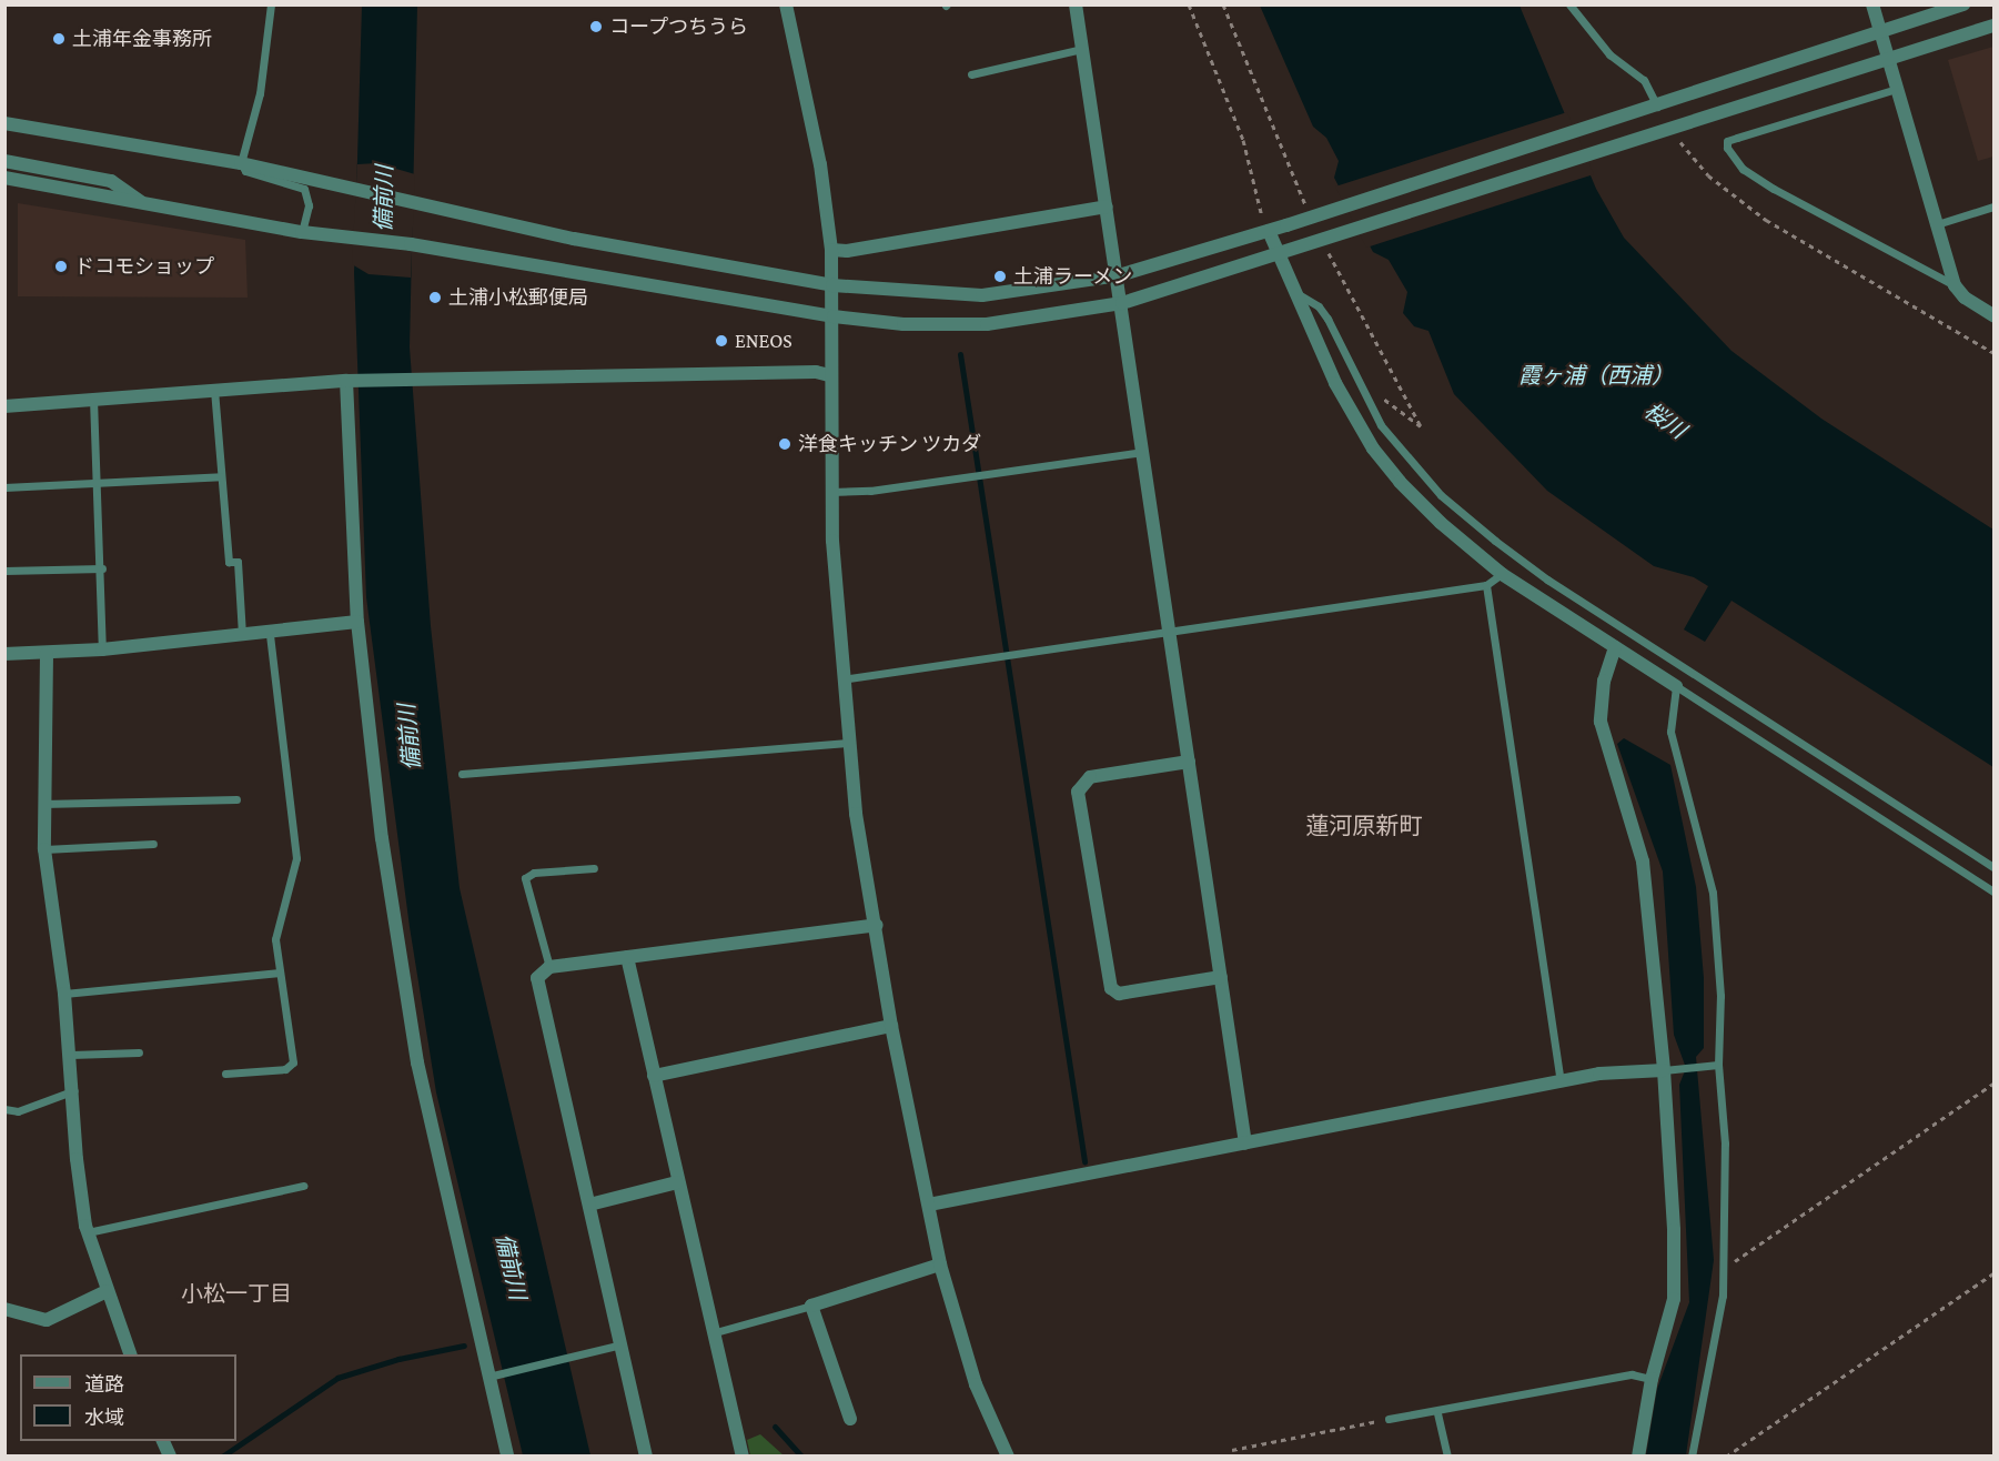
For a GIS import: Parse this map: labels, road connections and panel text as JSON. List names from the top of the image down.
{
  "districts": ["蓮河原新町", "小松一丁目"],
  "water": ["備前川", "霞ヶ浦（西浦）", "桜川"],
  "places": [
    "コープつちうら",
    "土浦年金事務所",
    "ドコモショップ",
    "土浦ラーメン",
    "土浦小松郵便局",
    "ENEOS",
    "洋食キッチン ツカダ"
  ],
  "legend": ["道路", "水域"]
}
